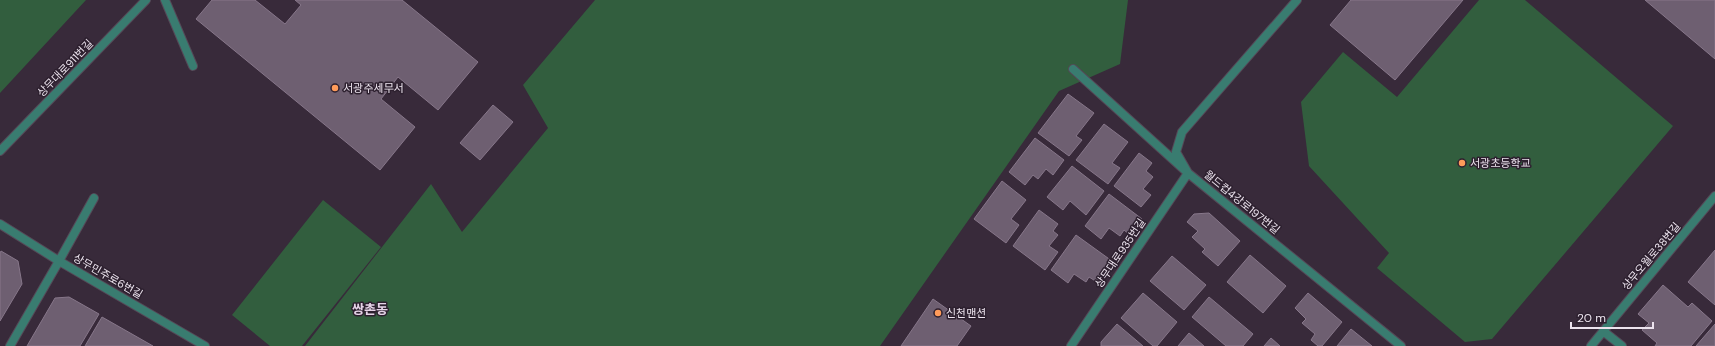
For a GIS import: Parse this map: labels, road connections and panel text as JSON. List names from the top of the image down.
{
  "streets": {
    "street": [
      "상무대로911번길",
      "월드컵4강로197번길",
      "상무대로935번길",
      "상무오월로38번길",
      "상무민주로6번길"
    ]
  },
  "crossings": [
    ["월드컵4강로197번길", "상무대로935번길"]
  ],
  "districts": ["쌍촌동"],
  "places": ["서광주세무서", "서광초등학교", "신천맨션"],
  "scale_bar": "20 m"
}
